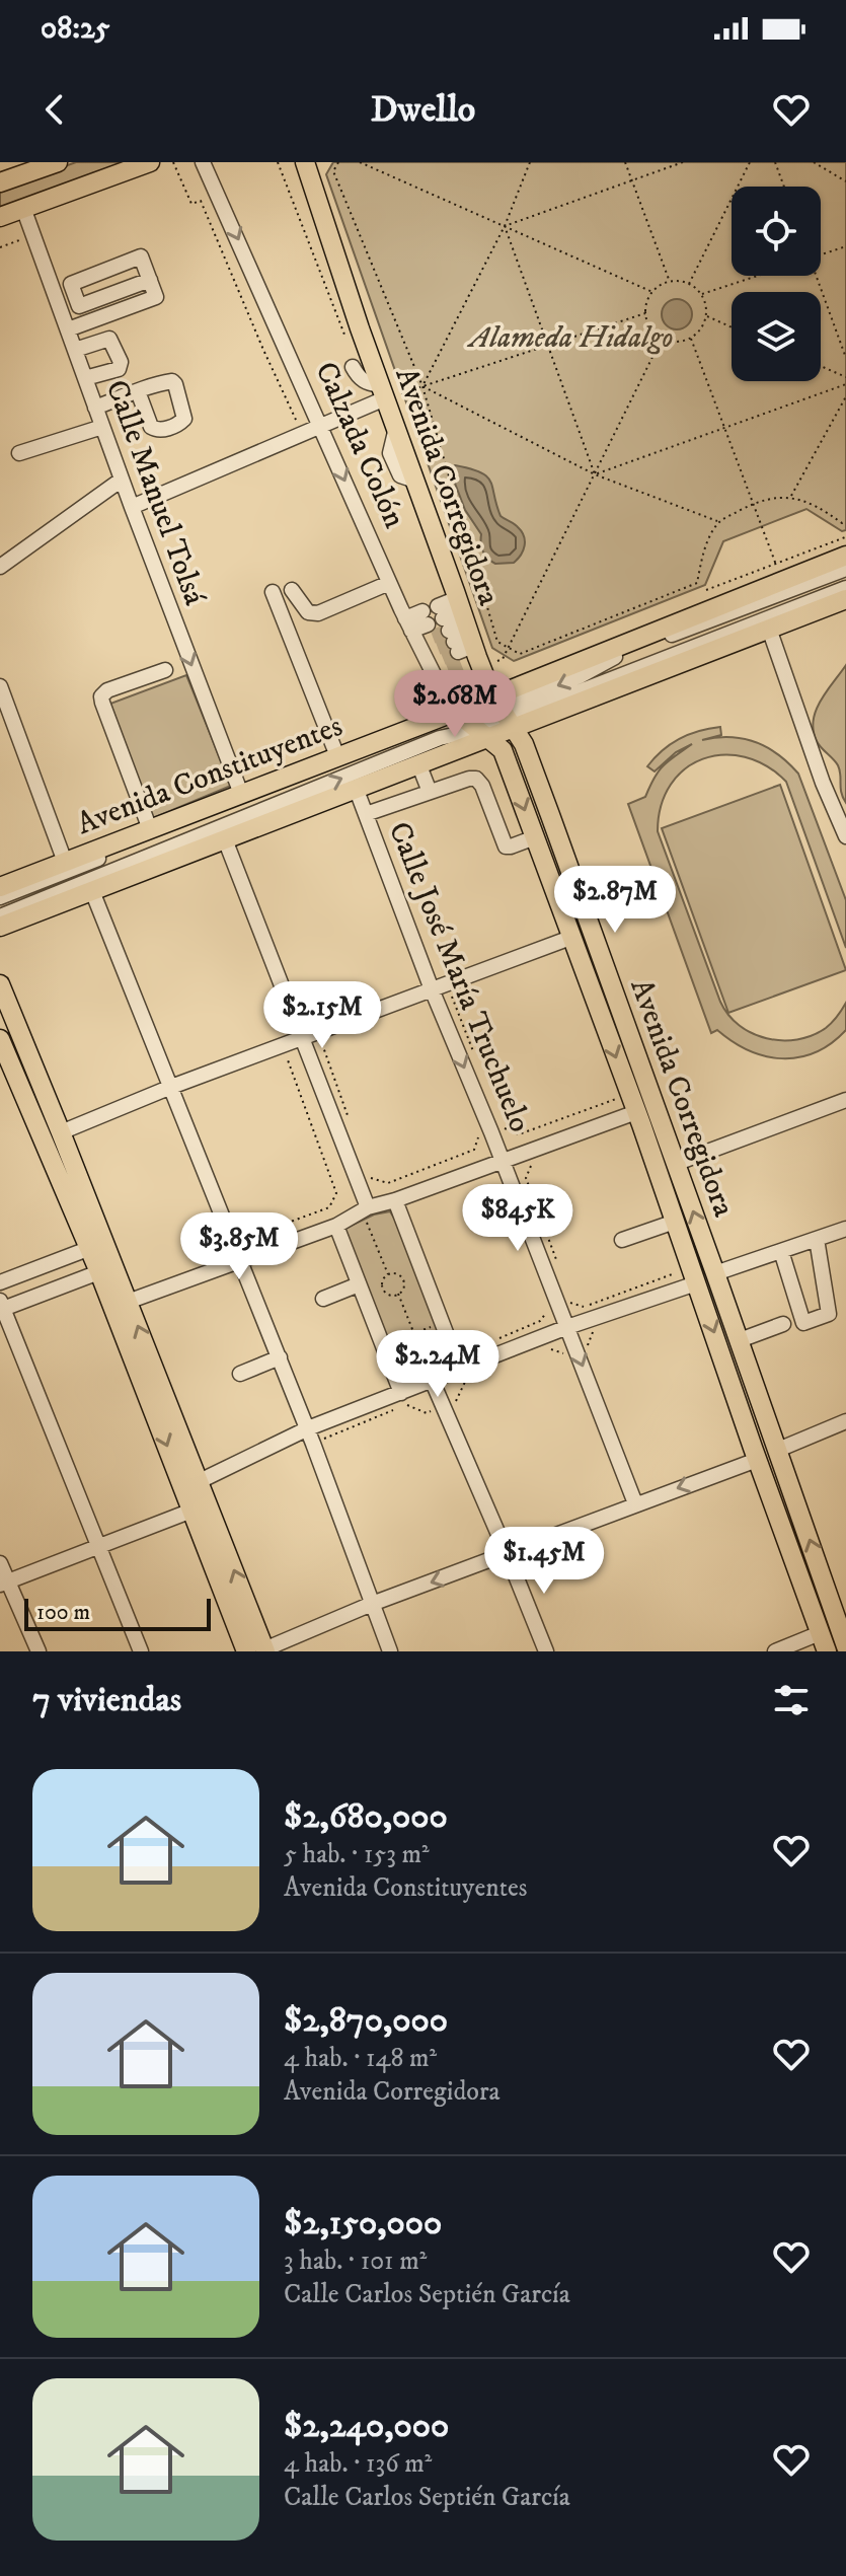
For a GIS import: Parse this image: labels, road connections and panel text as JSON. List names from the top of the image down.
{
  "streets": {
    "main road": ["Avenida Corregidora", "Avenida Constituyentes"],
    "street": ["Calzada Colón", "Calle Manuel Tolsá", "Calle José María Truchuelo"]
  },
  "crossings": [
    ["Calzada Colón", "Avenida Corregidora"],
    ["Calzada Colón", "Avenida Constituyentes"],
    ["Avenida Corregidora", "Avenida Constituyentes"],
    ["Calle Manuel Tolsá", "Avenida Constituyentes"],
    ["Avenida Constituyentes", "Calle José María Truchuelo"]
  ],
  "one_way": ["Calzada Colón", "Calle José María Truchuelo"],
  "parks": ["Alameda Hidalgo"],
  "scale_bar": "100 m",
  "page": {
    "status": "08:25",
    "header": "Dwello",
    "price": [
      "$2.68M",
      "$2.87M",
      "$2.15M",
      "$845K",
      "$3.85M",
      "$2.24M",
      "$1.45M"
    ],
    "scale": "100 m",
    "heading": "7 viviendas",
    "list": [
      {
        "name": "$2,680,000",
        "note": "5 hab. · 153 m² · Avenida Constituyentes"
      },
      {
        "name": "$2,870,000",
        "note": "4 hab. · 148 m² · Avenida Corregidora"
      },
      {
        "name": "$2,150,000",
        "note": "3 hab. · 101 m² · Calle Carlos Septién García"
      },
      {
        "name": "$2,240,000",
        "note": "4 hab. · 136 m² · Calle Carlos Septién García"
      }
    ]
  }
}
